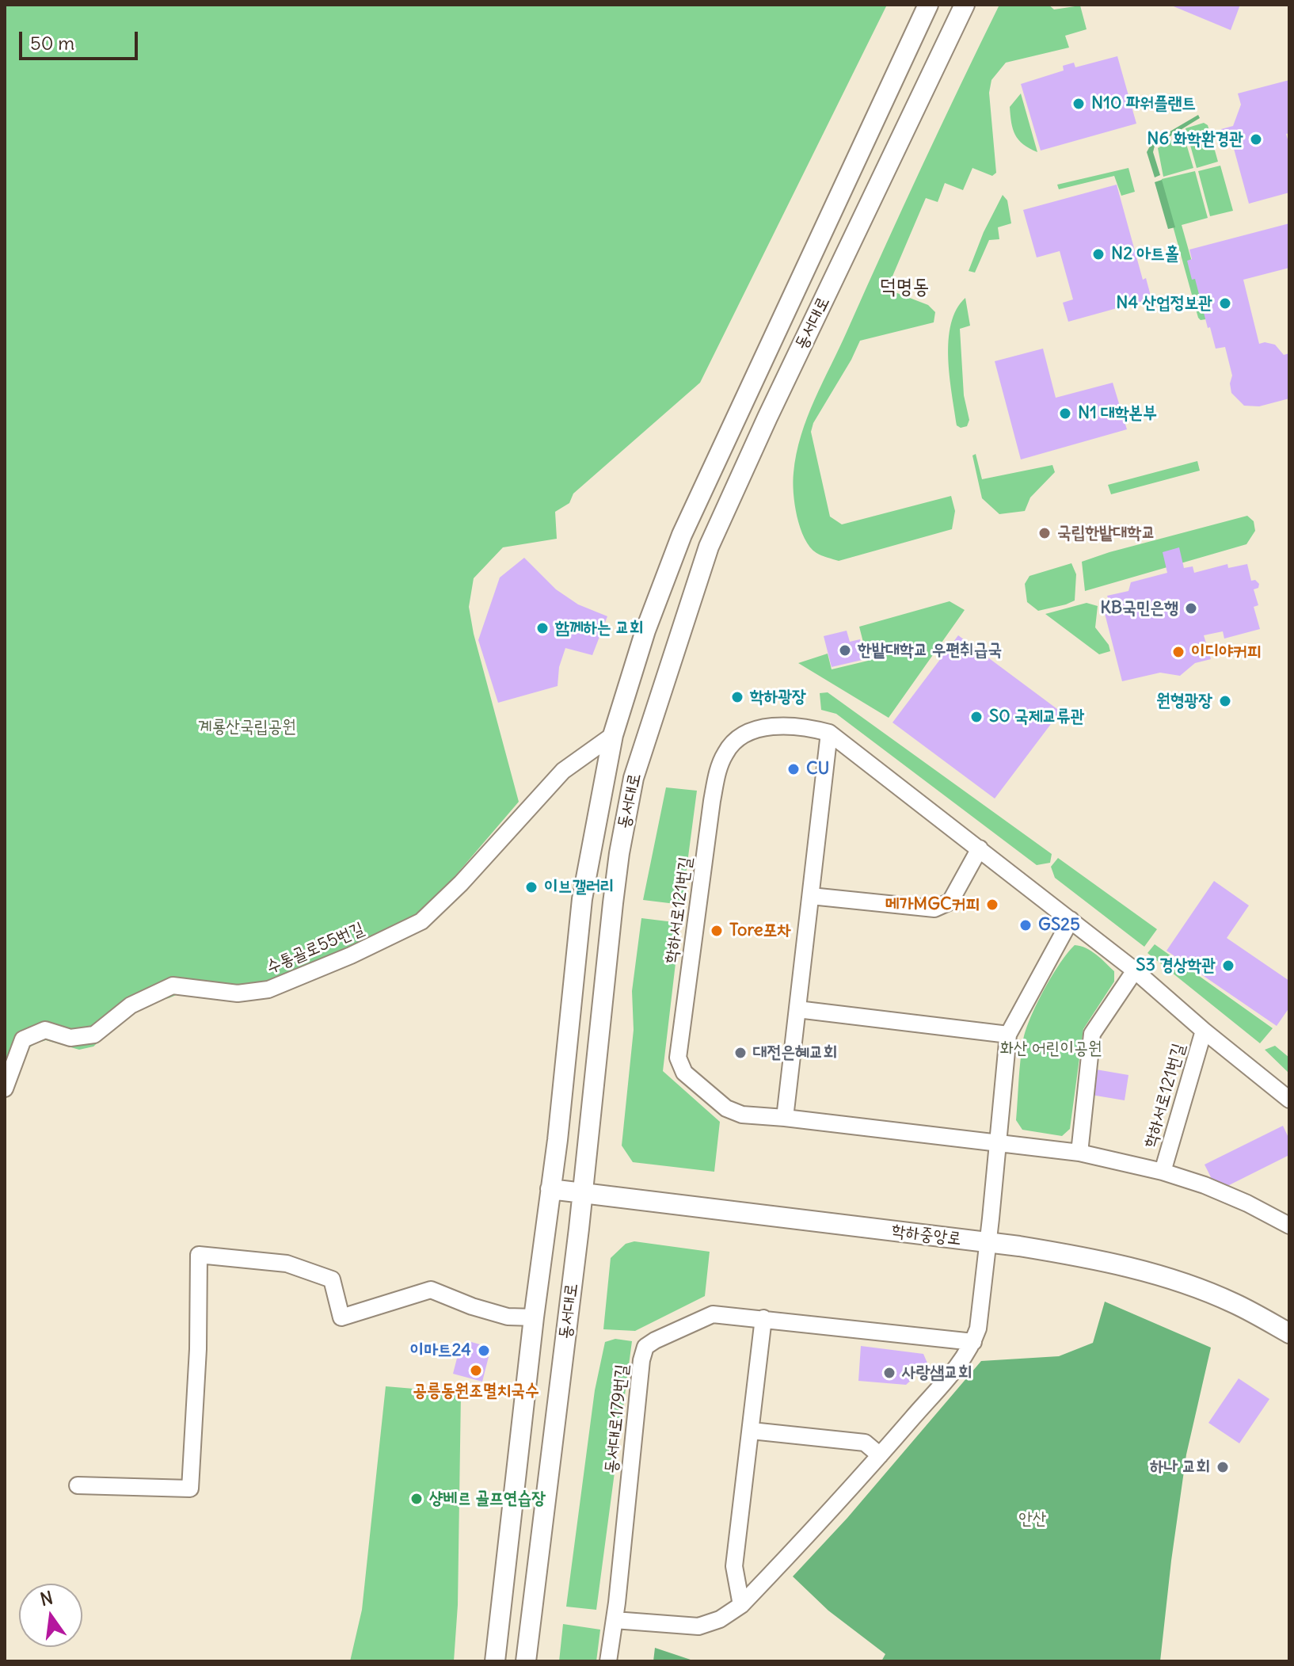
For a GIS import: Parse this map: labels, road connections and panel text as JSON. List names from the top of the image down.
{
  "streets": {
    "street": [
      "동서대로",
      "학하서로121번길",
      "수통골로55번길",
      "학하중앙로",
      "동서대로179번길"
    ]
  },
  "crossings": [
    ["동서대로", "수통골로55번길"],
    ["동서대로", "학하중앙로"]
  ],
  "districts": ["덕명동"],
  "parks": ["계룡산국립공원", "화산 어린이공원", "안산"],
  "places": [
    "N10 파워플랜트",
    "N6 화학환경관",
    "N2 아트홀",
    "N4 산업정보관",
    "N1 대학본부",
    "국립한밭대학교",
    "KB국민은행",
    "함께하는 교회",
    "한밭대학교 우편취급국",
    "이디야커피",
    "학하광장",
    "원형광장",
    "S0 국제교류관",
    "CU",
    "이브갤러리",
    "메가MGC커피",
    "GS25",
    "Tore포차",
    "S3 경상학관",
    "대전은혜교회",
    "이마트24",
    "공릉동원조멸치국수",
    "사랑샘교회",
    "하나 교회",
    "샹베르 골프연습장"
  ],
  "scale_bar": "50 m",
  "north": "top"
}
